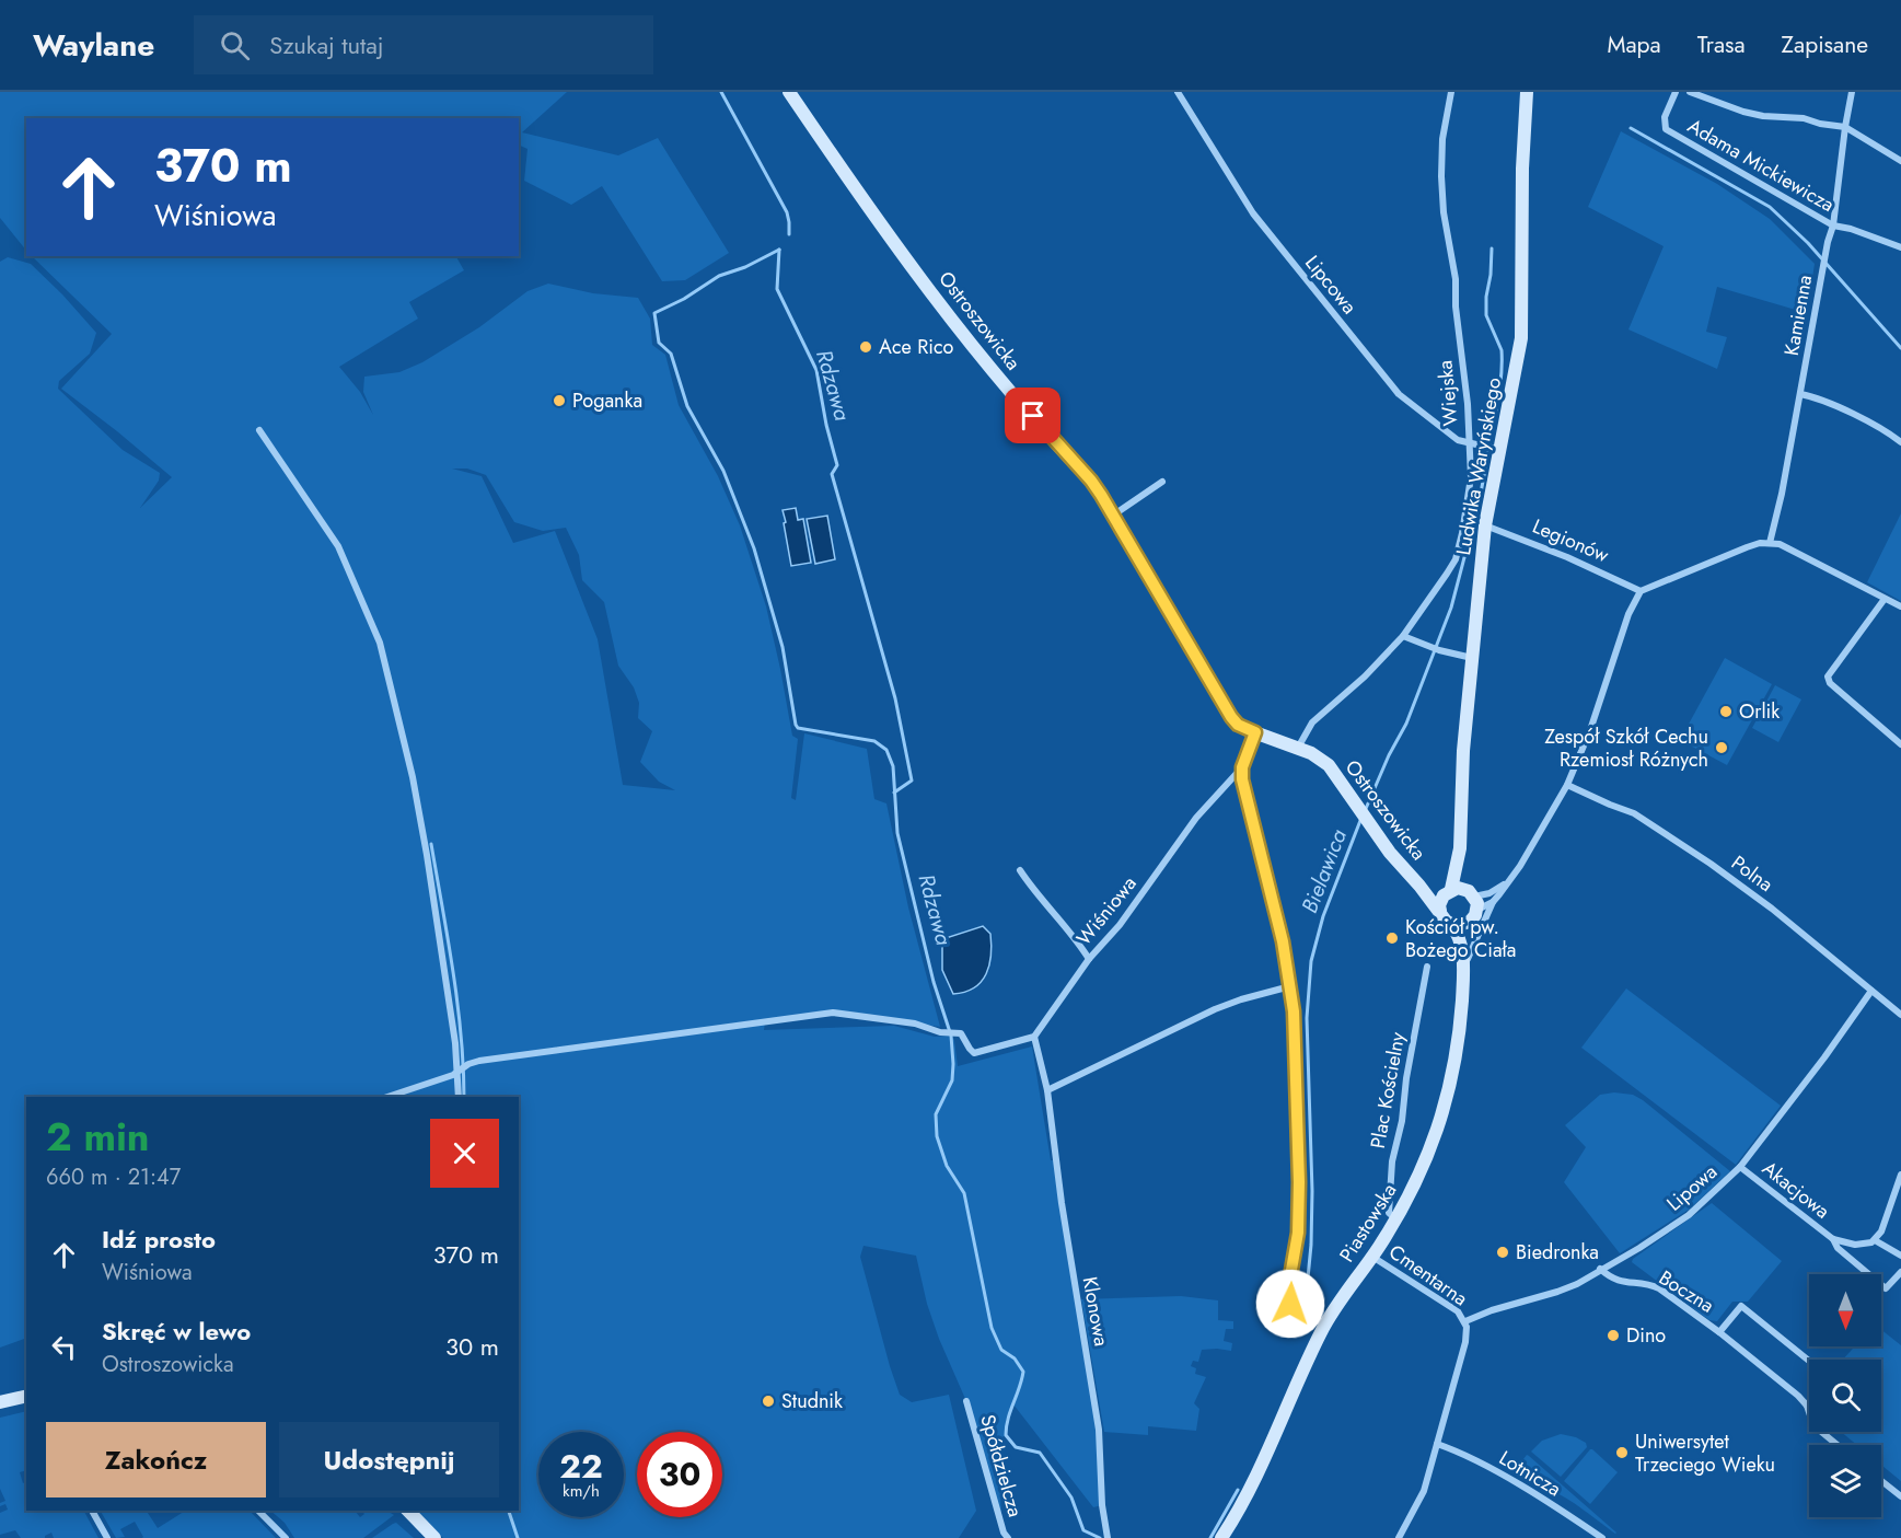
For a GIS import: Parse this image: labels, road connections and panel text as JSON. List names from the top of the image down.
{
  "streets": {
    "main road": ["Ostroszowicka", "Ludwika Waryńskiego", "Piastowska"],
    "street": [
      "Adama Mickiewicza",
      "Lipcowa",
      "Kamienna",
      "Wiejska",
      "Legionów",
      "Polna",
      "Wiśniowa",
      "Plac Kościelny",
      "Lipowa",
      "Akacjowa",
      "Cmentarna",
      "Boczna",
      "Klonowa",
      "Spółdzielcza",
      "Lotnicza"
    ]
  },
  "crossings": [
    ["Adama Mickiewicza", "Kamienna"],
    ["Lipcowa", "Wiejska"],
    ["Lipcowa", "Ludwika Waryńskiego"],
    ["Ostroszowicka", "Wiejska"],
    ["Ostroszowicka", "Ludwika Waryńskiego"],
    ["Ostroszowicka", "Wiśniowa"],
    ["Ostroszowicka", "Piastowska"],
    ["Ludwika Waryńskiego", "Legionów"],
    ["Ludwika Waryńskiego", "Piastowska"],
    ["Polna", "Lipowa"],
    ["Wiśniowa", "Klonowa"],
    ["Plac Kościelny", "Piastowska"],
    ["Lipowa", "Akacjowa"],
    ["Lipowa", "Cmentarna"],
    ["Lipowa", "Boczna"],
    ["Piastowska", "Cmentarna"]
  ],
  "water": ["Rdzawa", "Bielawica"],
  "places": [
    "Ace Rico",
    "Poganka",
    "Orlik",
    "Zespół Szkół Cechu Rzemiosł Różnych",
    "Kościół pw. Bożego Ciała",
    "Biedronka",
    "Dino",
    "Studnik",
    "Uniwersytet Trzeciego Wieku"
  ],
  "north": "bottom",
  "page": {
    "header": "Waylane",
    "search": "Szukaj tutaj",
    "nav": ["Mapa", "Trasa", "Zapisane"],
    "turn": ["370 m", "Wiśniowa"],
    "heading": ["2 min", "660 m · 21:47"],
    "list": [
      {
        "name": "Idź prosto",
        "note": "Wiśniowa",
        "value": "370 m"
      },
      {
        "name": "Skręć w lewo",
        "note": "Ostroszowicka",
        "value": "30 m"
      }
    ],
    "buttons": ["Zakończ", "Udostępnij"],
    "speed": "22 km/h",
    "limit": "30"
  }
}
